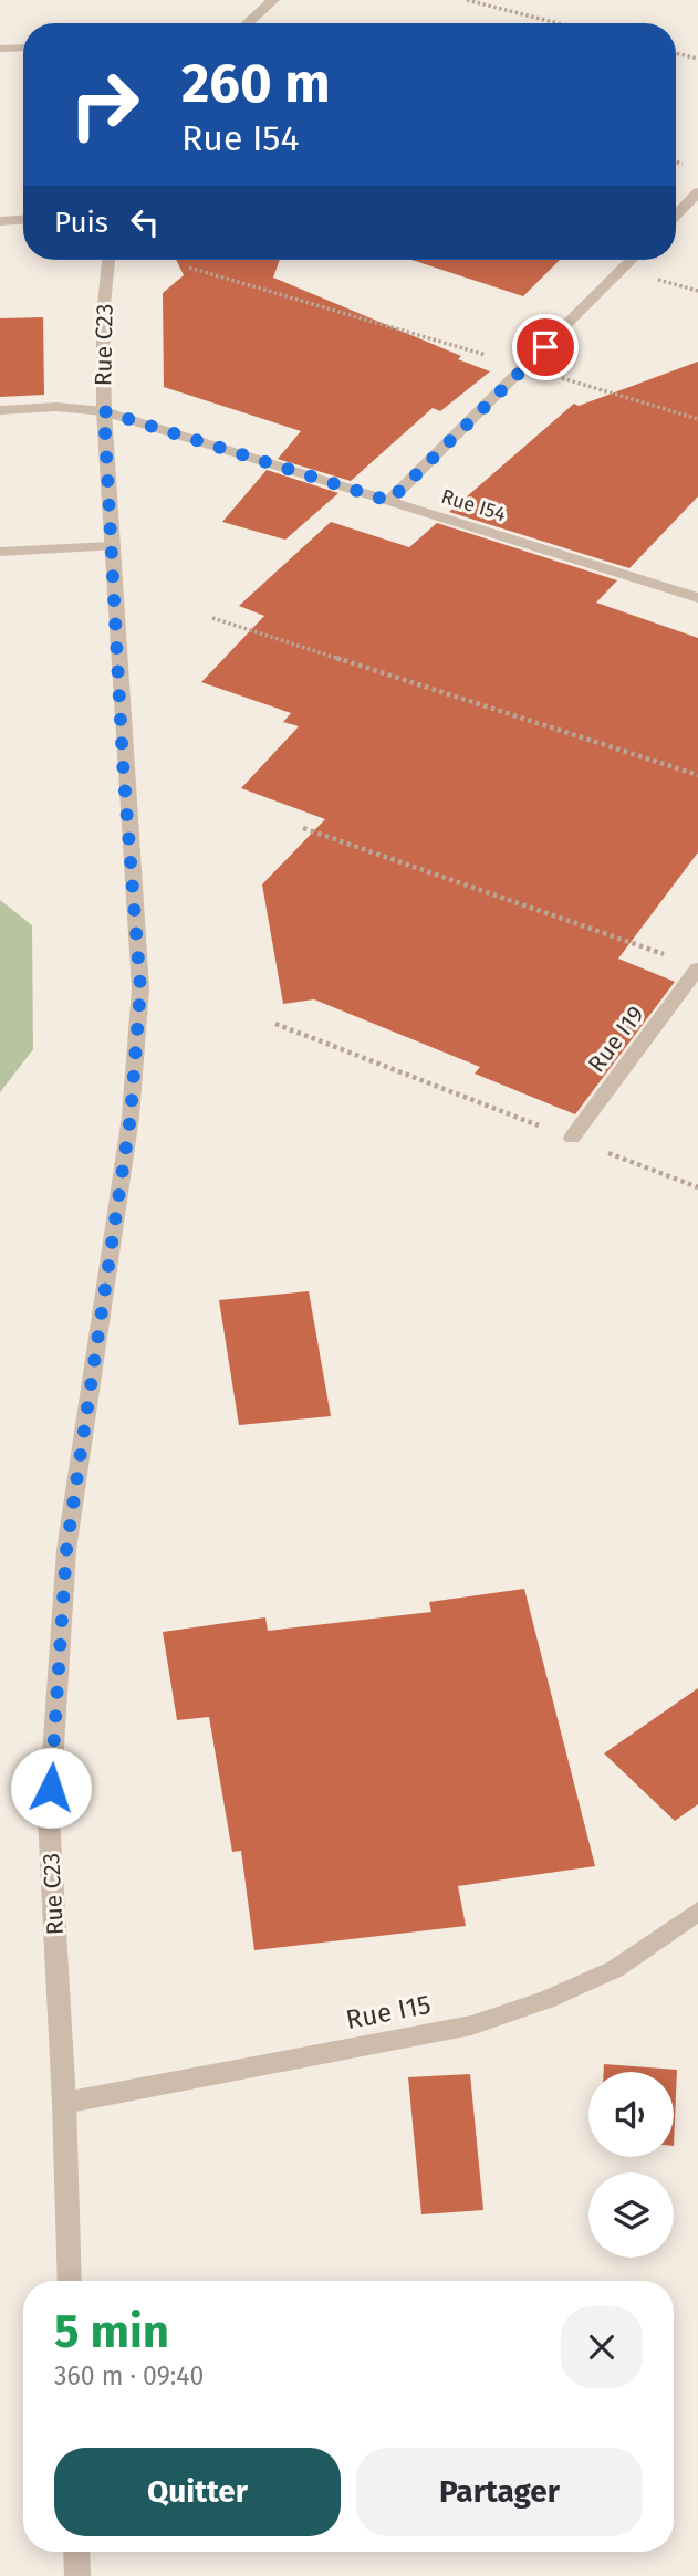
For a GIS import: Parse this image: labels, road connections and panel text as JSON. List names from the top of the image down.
{
  "streets": {
    "street": [
      "Rue C23",
      "Rue I54",
      "Rue I19",
      "Rue I15"
    ]
  },
  "crossings": [
    ["Rue C23", "Rue I54"],
    ["Rue C23", "Rue I15"]
  ],
  "page": {
    "turn": ["260 m", "Rue I54"],
    "then": "Puis",
    "heading": ["5 min", "360 m · 09:40"],
    "buttons": ["Quitter", "Partager"]
  }
}
